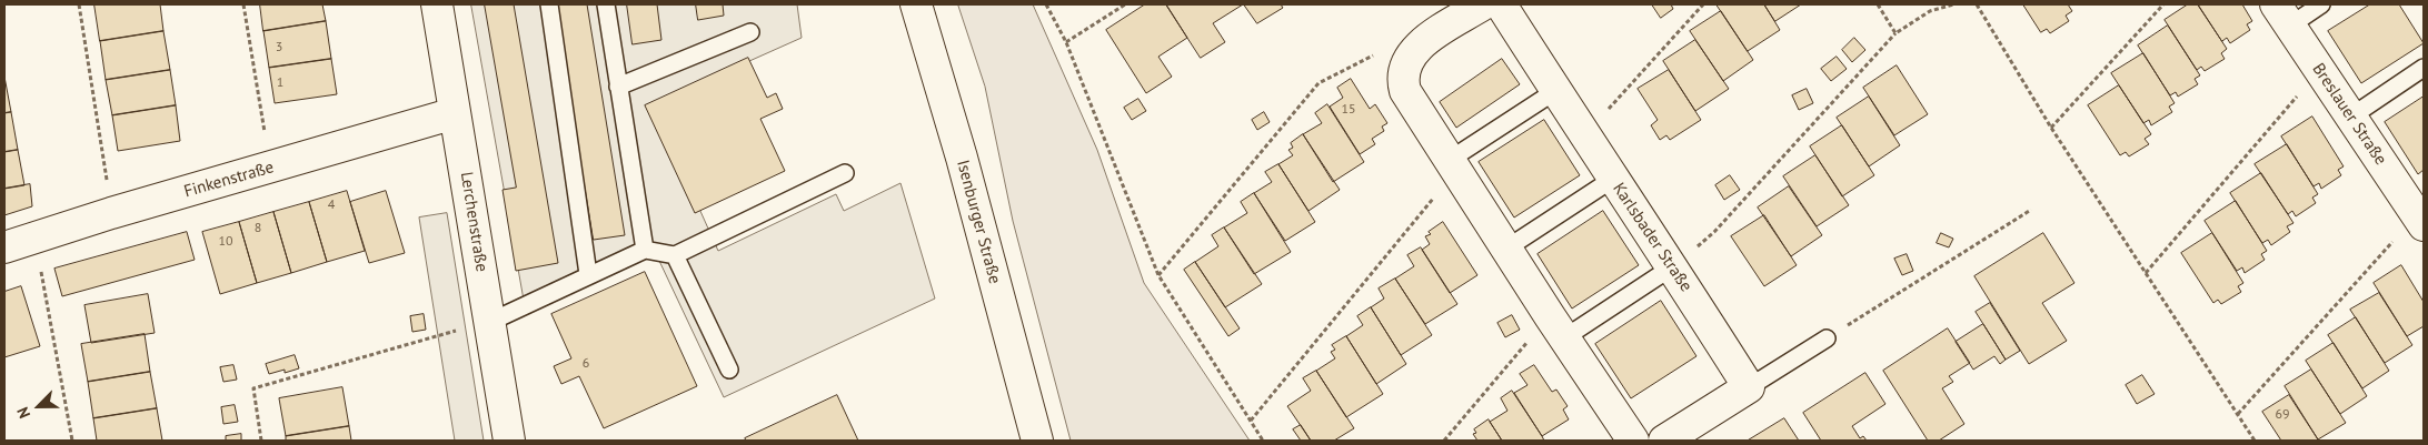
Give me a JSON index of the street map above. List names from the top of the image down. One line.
{"streets":{"street":["Breslauer Straße","Finkenstraße","Lerchenstraße","Isenburger Straße","Karlsbader Straße"]},"crossings":[["Finkenstraße","Lerchenstraße"]],"house_numbers":["3","1","15","4","8","10","6","69"],"north":"bottom left"}
